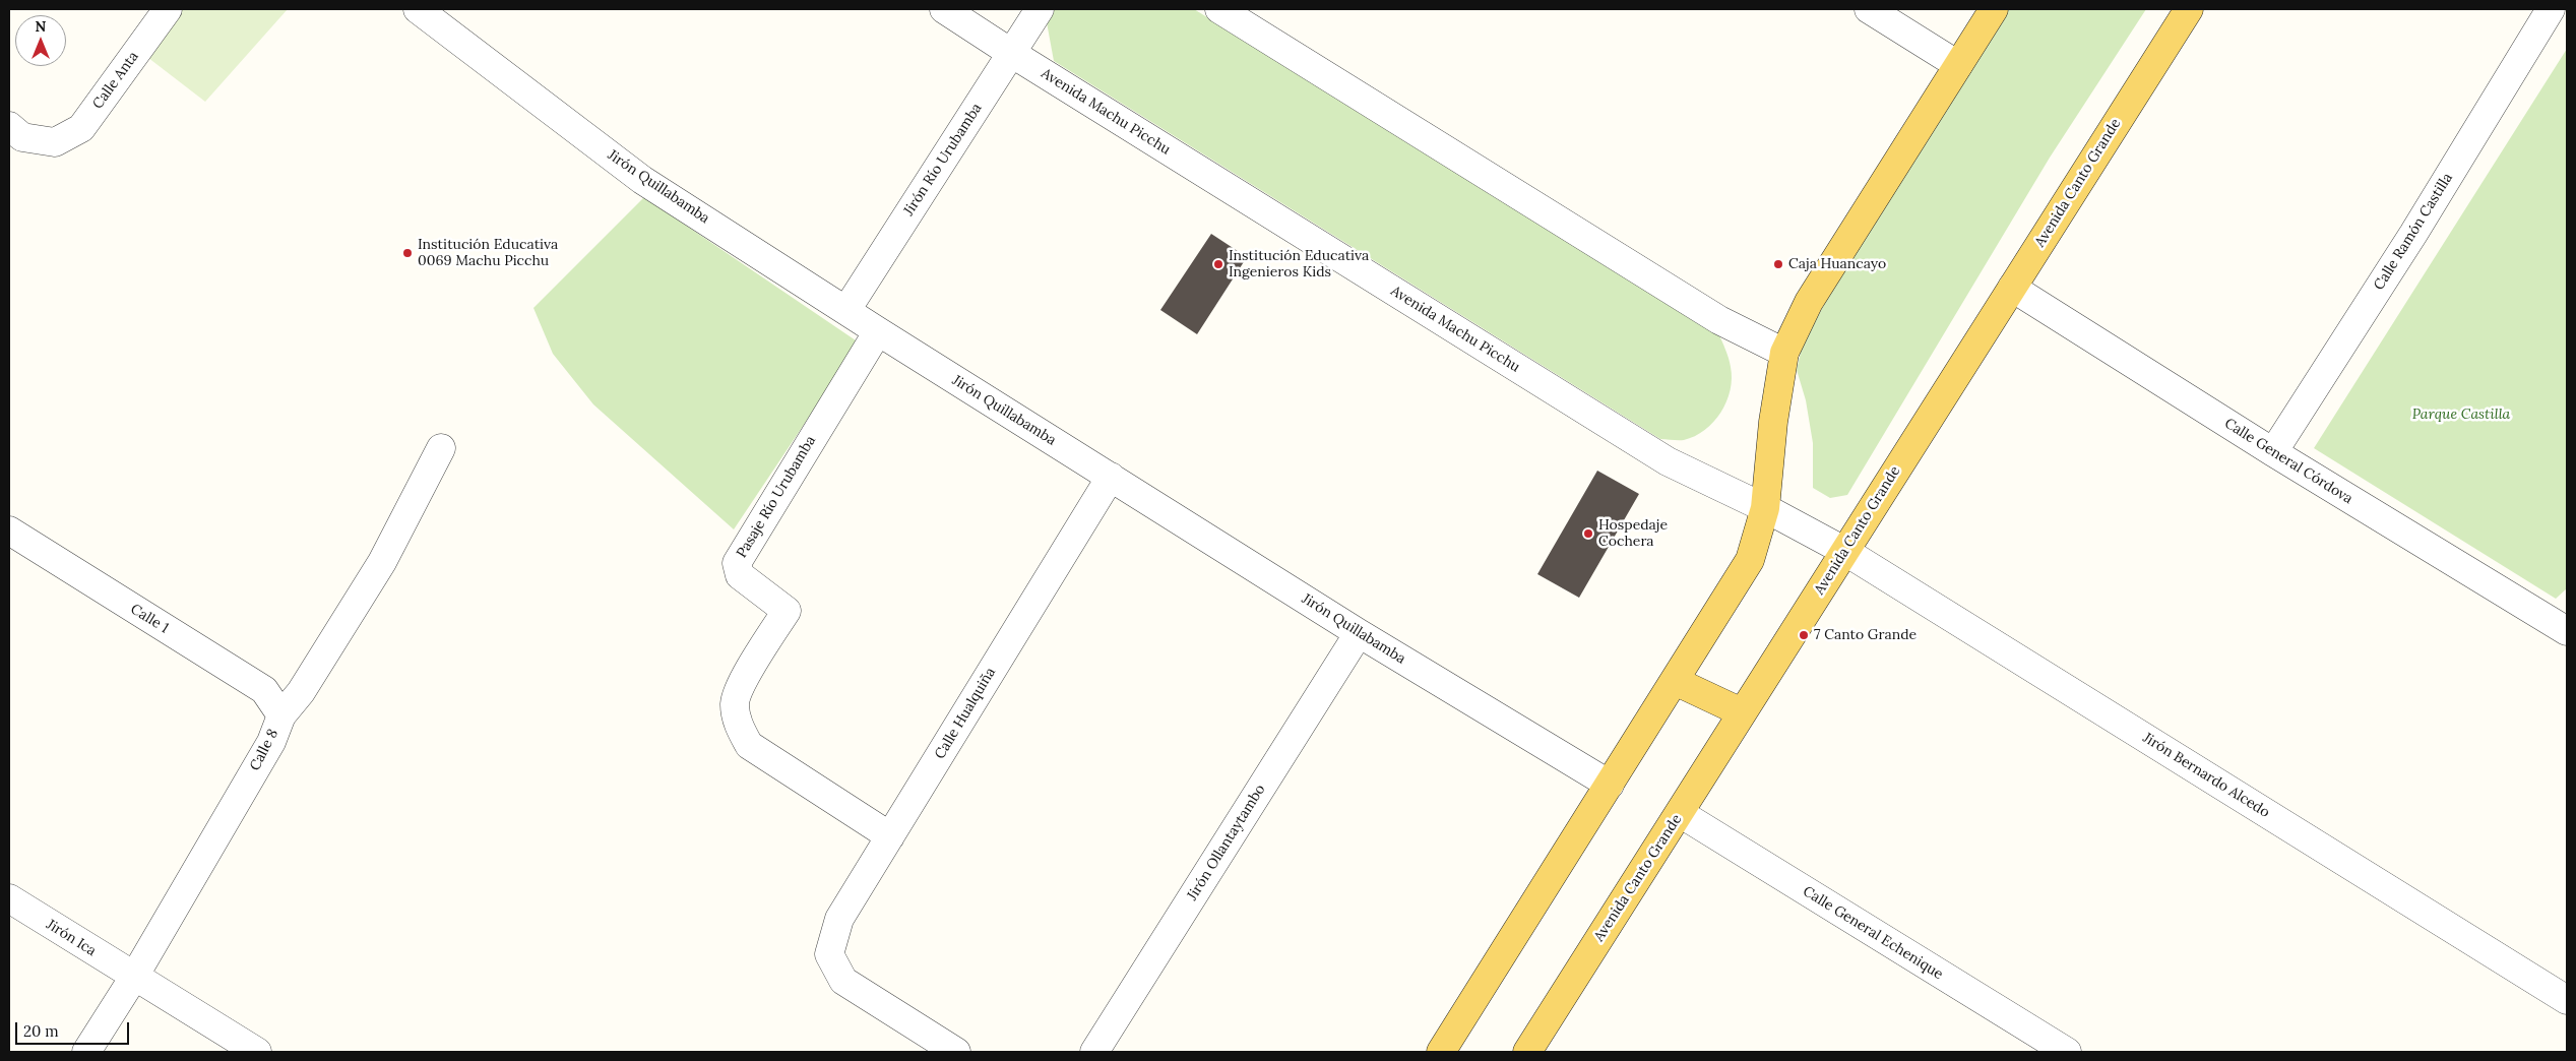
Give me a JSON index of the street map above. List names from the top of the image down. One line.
{"streets":{"main road":["Avenida Canto Grande"],"street":["Calle Anta","Avenida Machu Picchu","Jirón Río Urubamba","Jirón Quillabamba","Calle Ramón Castilla","Calle General Córdova","Pasaje Río Urubamba","Calle 1","Calle Hualquiña","Calle 8","Jirón Bernardo Alcedo","Jirón Ollantaytambo","Calle General Echenique","Jirón Ica"]},"crossings":[["Avenida Machu Picchu","Jirón Río Urubamba"],["Avenida Machu Picchu","Avenida Canto Grande"],["Avenida Machu Picchu","Jirón Bernardo Alcedo"],["Jirón Río Urubamba","Jirón Quillabamba"],["Avenida Canto Grande","Calle General Córdova"],["Avenida Canto Grande","Jirón Bernardo Alcedo"],["Avenida Canto Grande","Calle General Echenique"],["Jirón Quillabamba","Pasaje Río Urubamba"],["Jirón Quillabamba","Calle Hualquiña"],["Jirón Quillabamba","Jirón Ollantaytambo"],["Calle Ramón Castilla","Calle General Córdova"],["Pasaje Río Urubamba","Calle Hualquiña"],["Calle 1","Calle 8"],["Calle 8","Jirón Ica"]],"parks":["Parque Castilla"],"places":["Institución Educativa 0069 Machu Picchu","Institución Educativa Ingenieros Kids","Caja Huancayo","Hospedaje Cochera","7 Canto Grande"],"scale_bar":"20 m","north":"top"}
